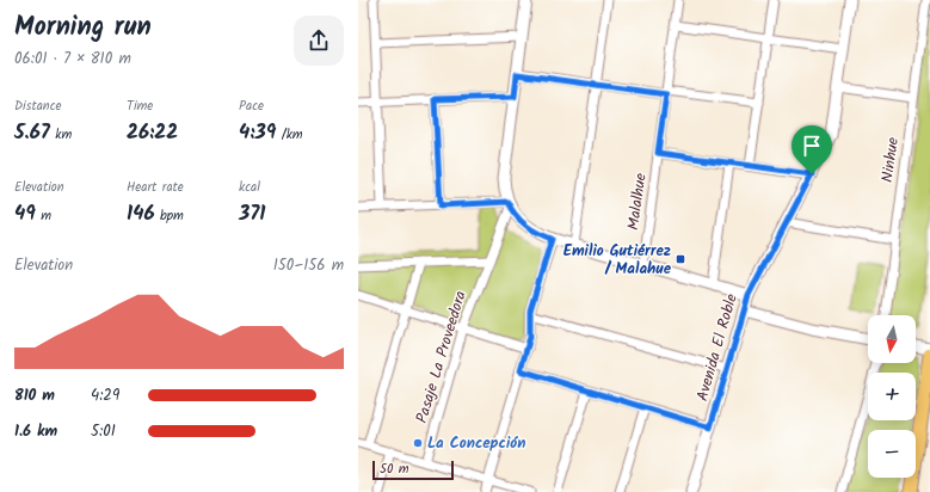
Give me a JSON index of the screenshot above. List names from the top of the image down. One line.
{"streets":{"street":["Ninhue","Malalhue","Avenida El Roble","Pasaje La Proveedora"]},"places":{"transit":["Emilio Gutiérrez / Malahue"],"other":["La Concepción"]},"scale_bar":"50 m","north":"bottom","page":{"heading":["Morning run","06:01 · 7 × 810 m"],"stats":[["Distance","5.67 km"],["Time","26:22"],["Pace","4:39 /km"],["Elevation","49 m"],["Heart rate","146 bpm"],["kcal","371"]],"chart":["Elevation","150–156 m"],"map_buttons":["+","−"],"list":[{"name":"810 m","note":"4:29"},{"name":"1.6 km","note":"5:01"}],"scale":"50 m"}}
